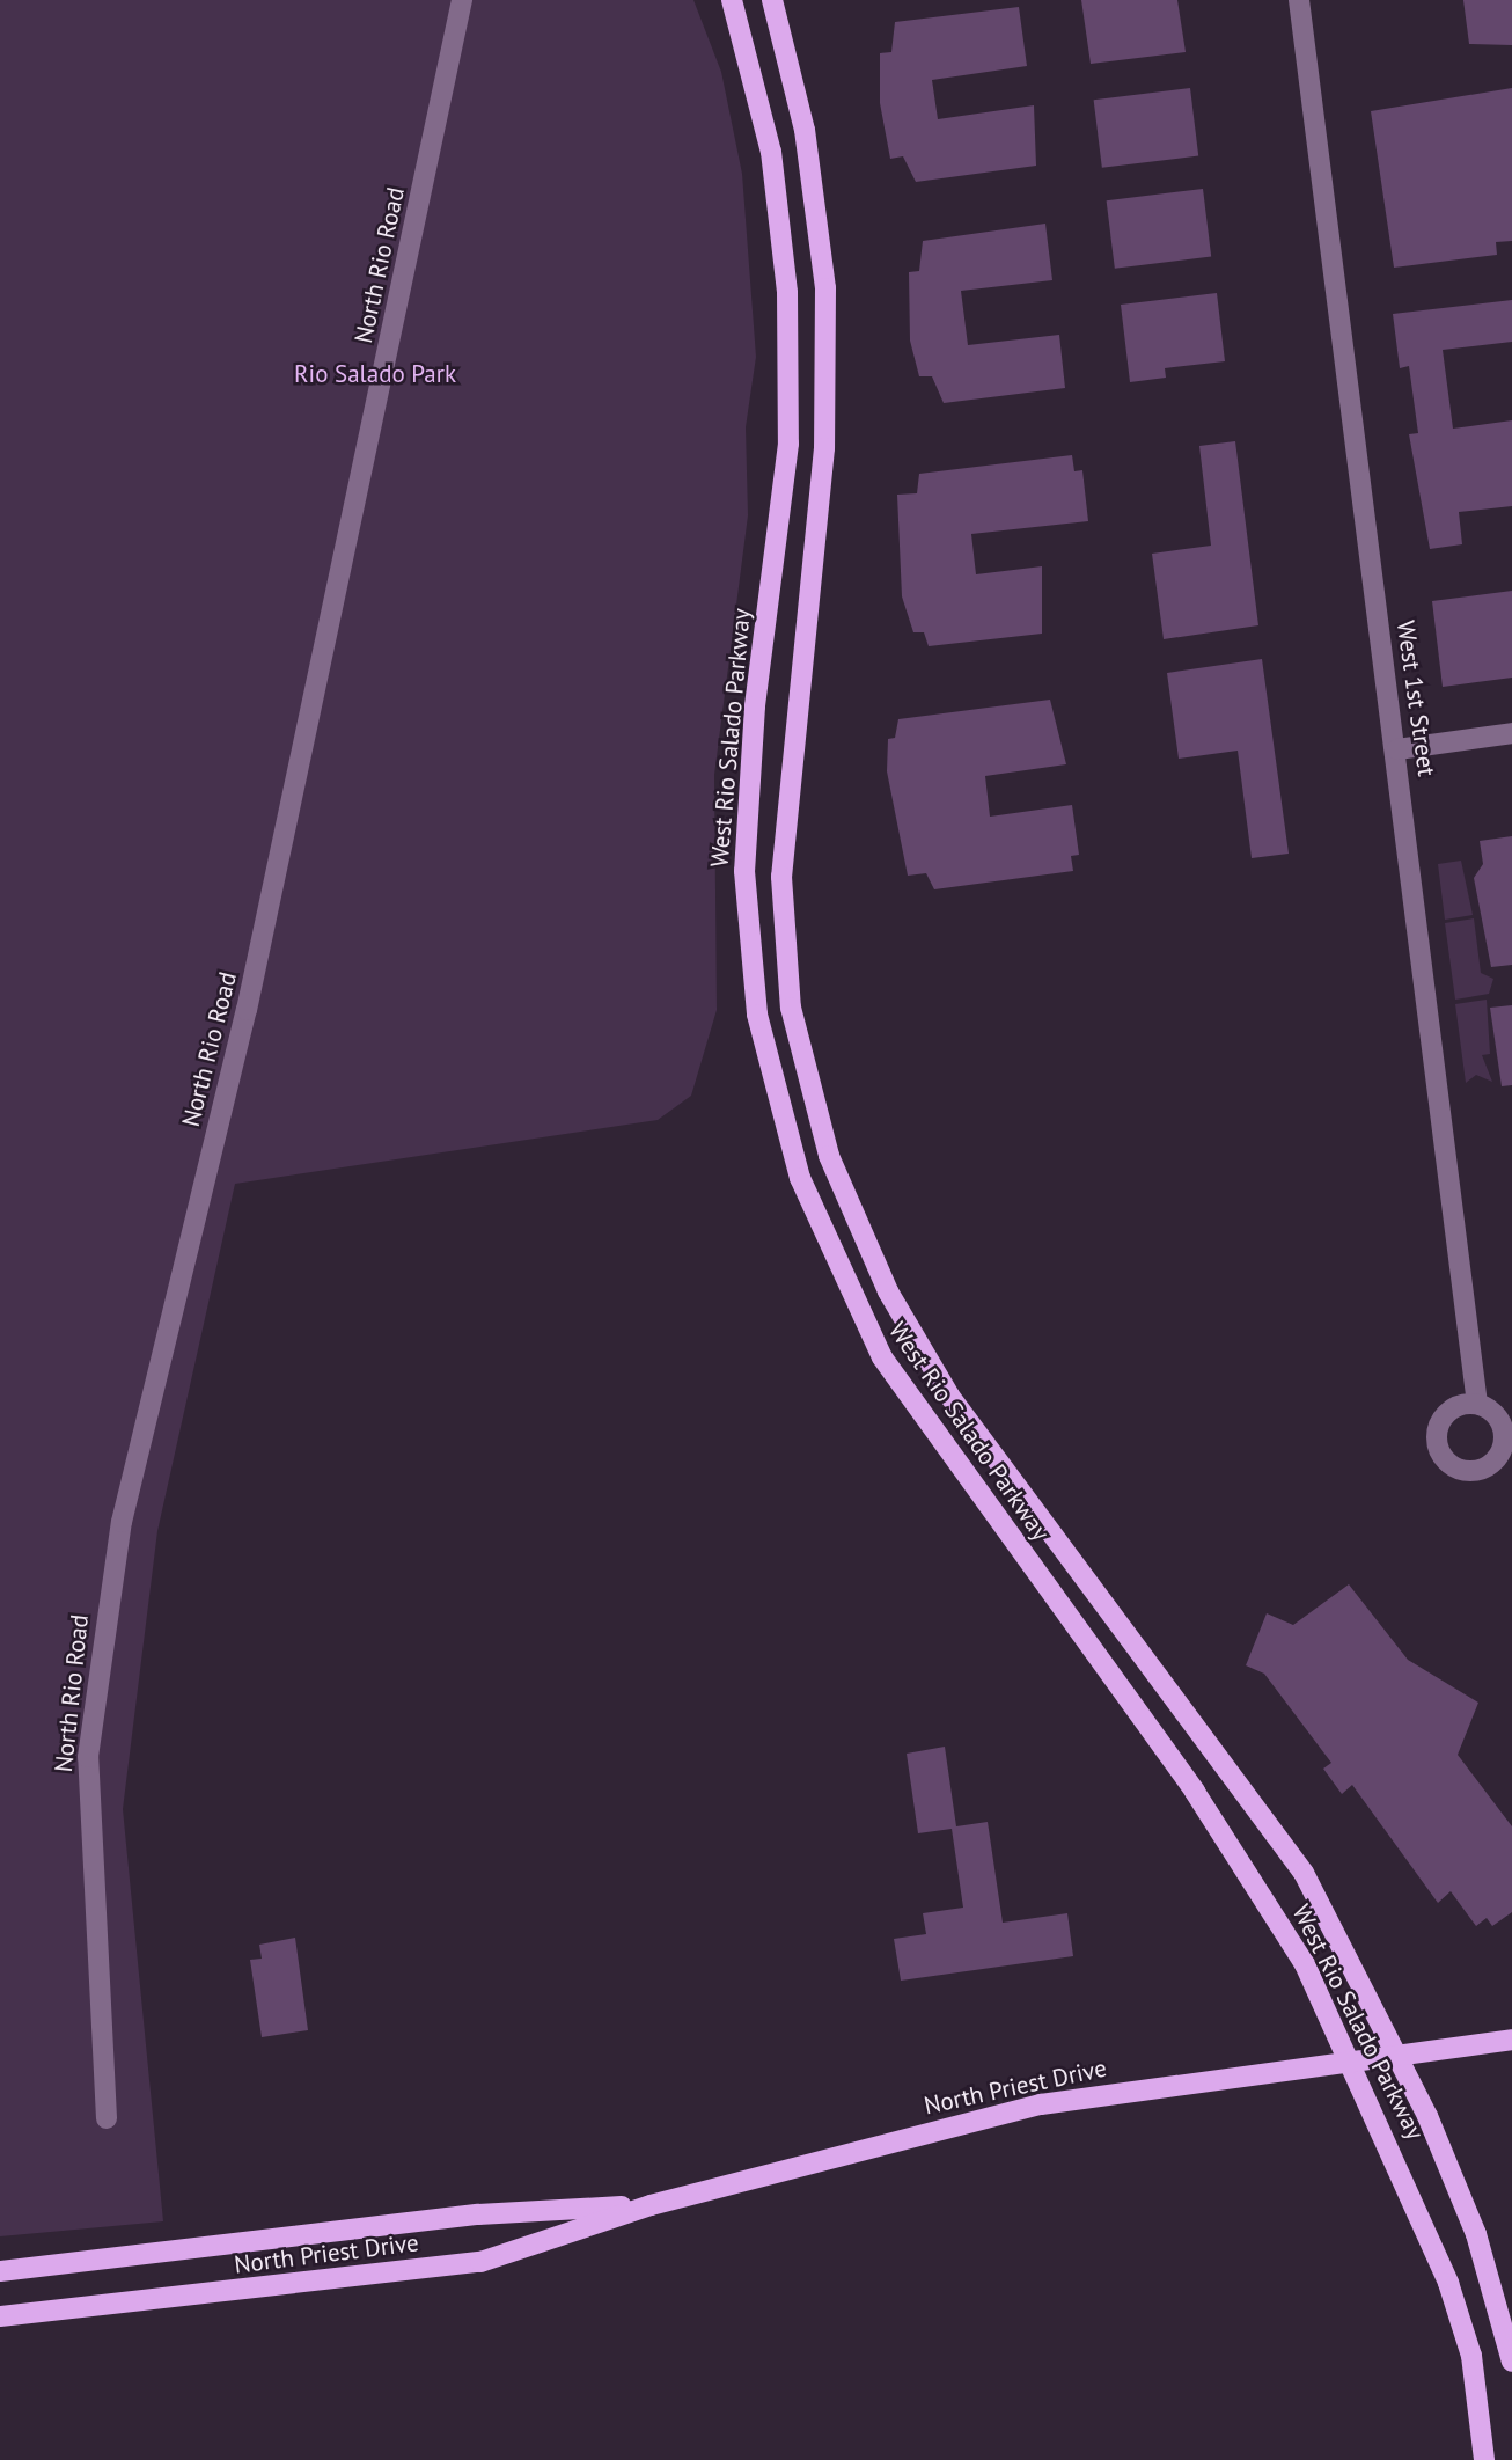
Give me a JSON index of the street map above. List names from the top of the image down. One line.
{"streets":{"main road":["West Rio Salado Parkway","North Priest Drive"],"street":["North Rio Road","West 1st Street"]},"crossings":[["West Rio Salado Parkway","North Priest Drive"]],"parks":["Rio Salado Park"]}
